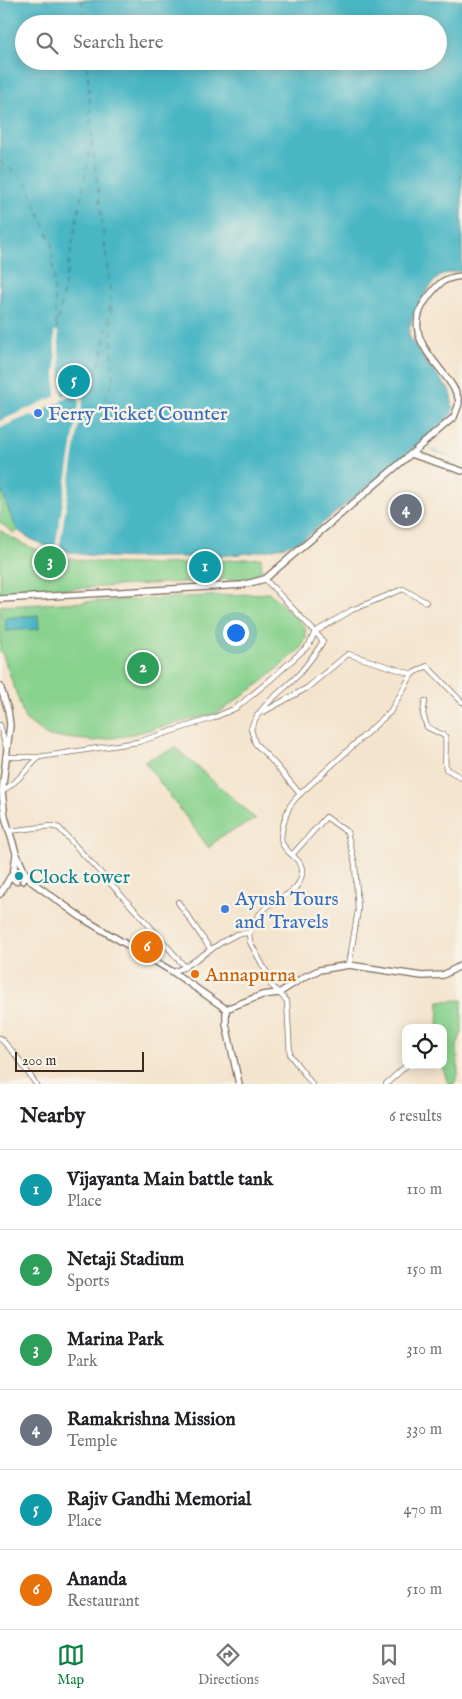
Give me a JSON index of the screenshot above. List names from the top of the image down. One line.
{"places":["Ferry Ticket Counter","Clock tower","Ayush Tours and Travels","Annapurna"],"scale_bar":"200 m","page":{"search":"Search here","pins":["5","4","3","1","2","6"],"scale":"200 m","heading":["Nearby","6 results"],"list":[{"mark":"1","name":"Vijayanta Main battle tank","note":"Place","value":"110 m"},{"mark":"2","name":"Netaji Stadium","note":"Sports","value":"150 m"},{"mark":"3","name":"Marina Park","note":"Park","value":"310 m"},{"mark":"4","name":"Ramakrishna Mission","note":"Temple","value":"330 m"},{"mark":"5","name":"Rajiv Gandhi Memorial","note":"Place","value":"470 m"},{"mark":"6","name":"Ananda","note":"Restaurant","value":"510 m"}],"nav":["Map","Directions","Saved"]}}
